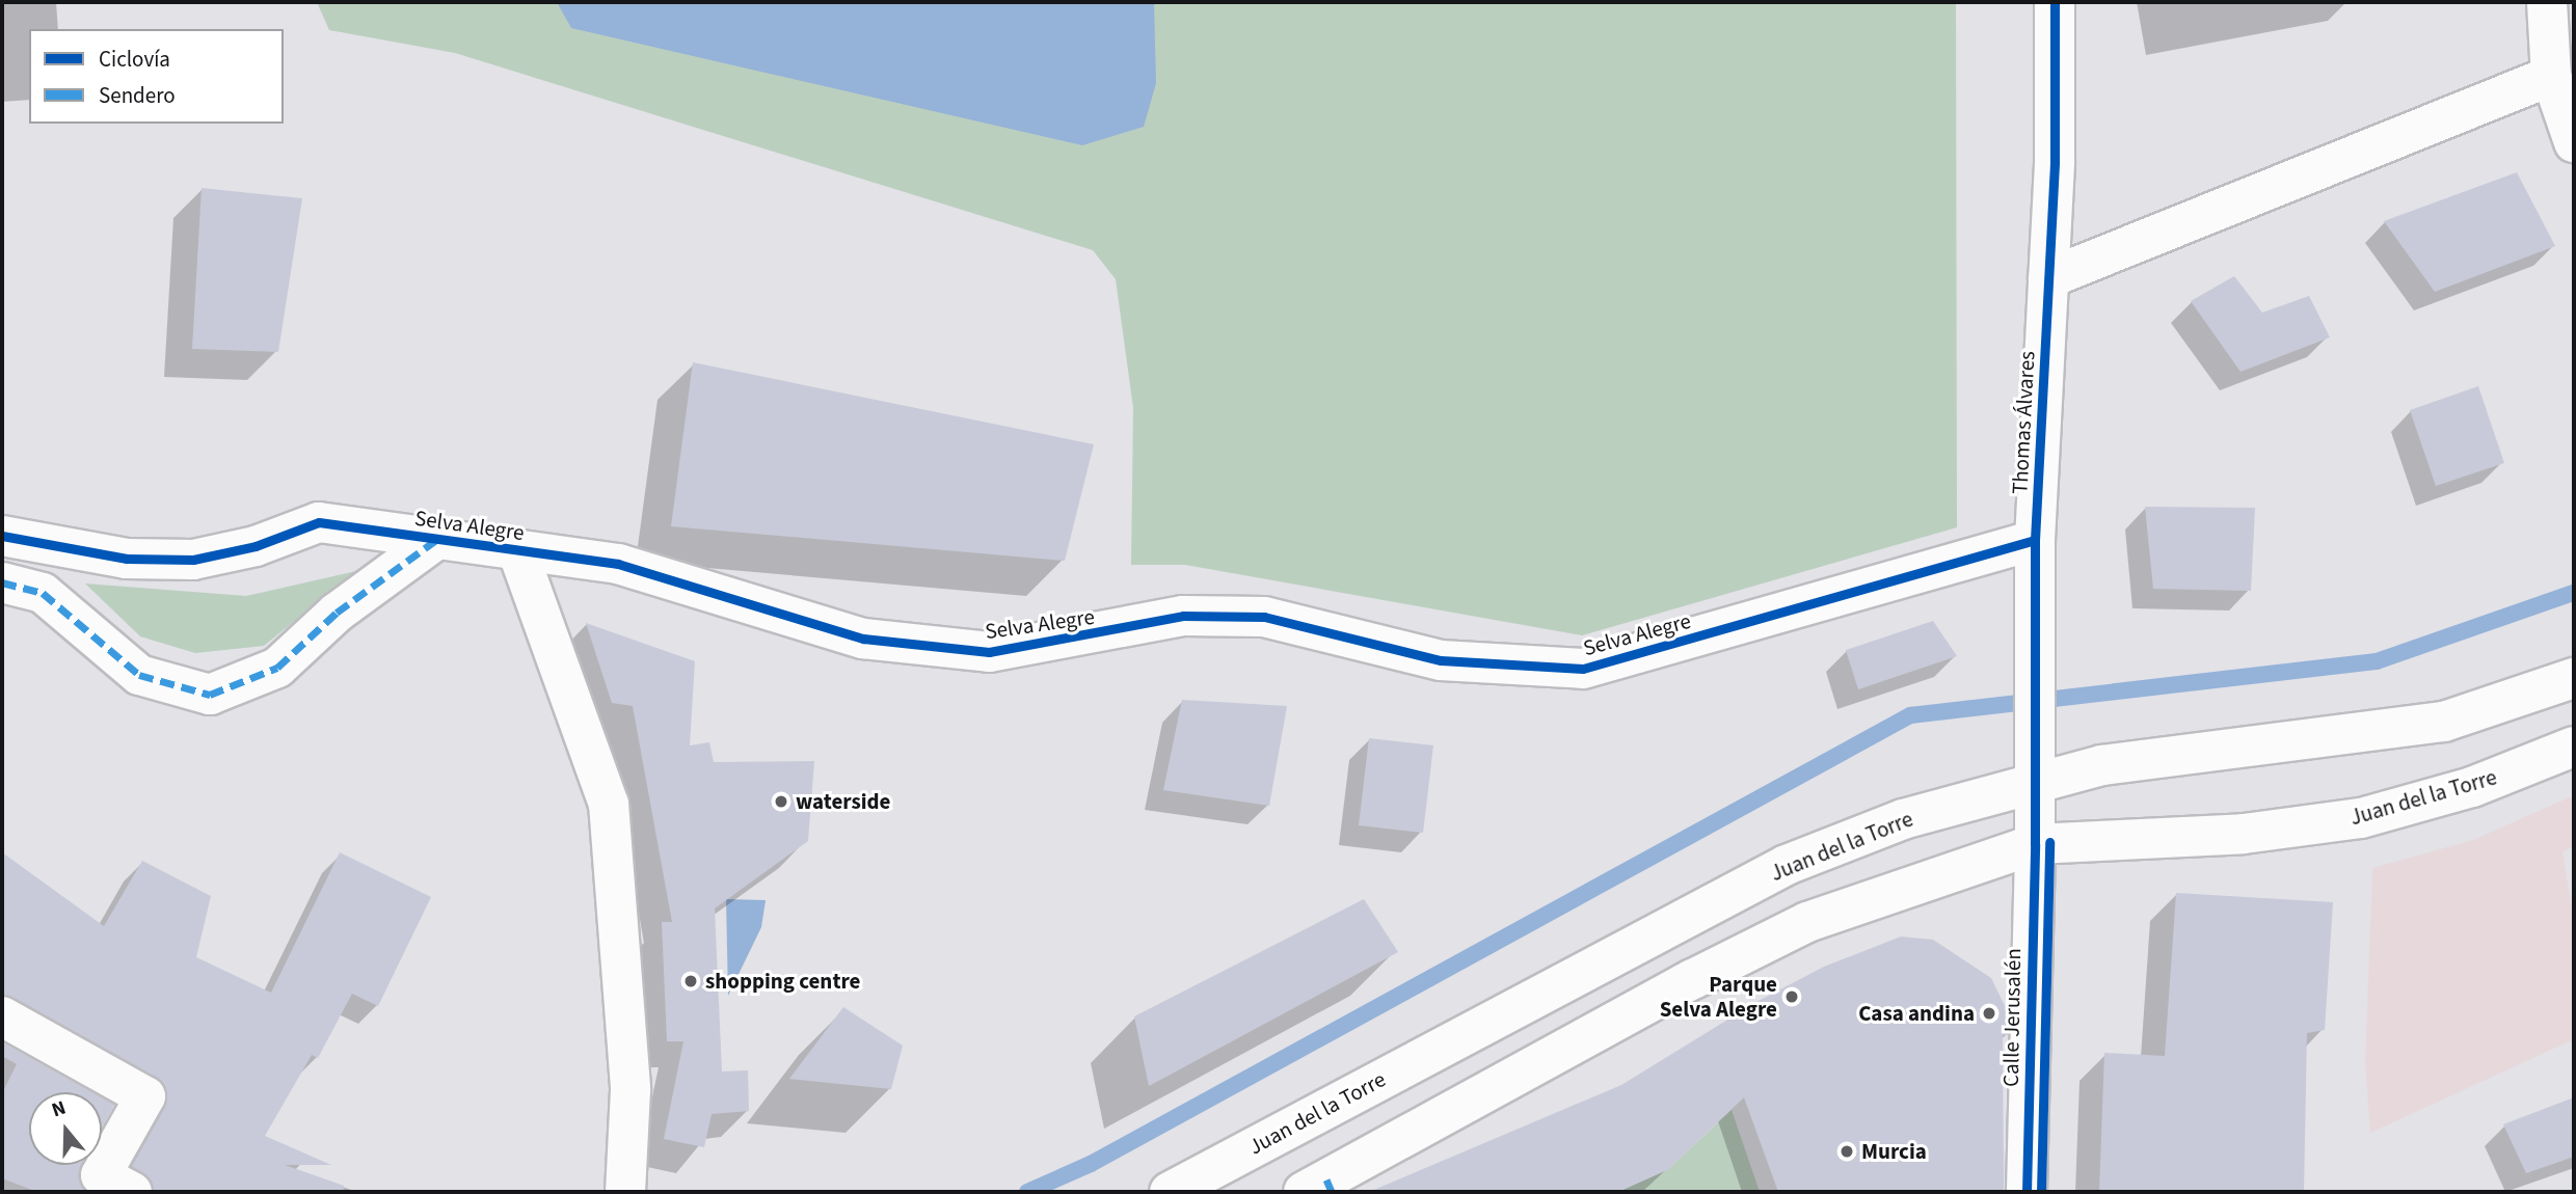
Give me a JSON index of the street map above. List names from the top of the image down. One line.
{"streets":{"street":["Thomas Álvares","Selva Alegre","Juan del la Torre","Calle Jerusalén"]},"crossings":[["Thomas Álvares","Selva Alegre"],["Thomas Álvares","Juan del la Torre"],["Thomas Álvares","Calle Jerusalén"],["Juan del la Torre","Calle Jerusalén"]],"places":["waterside","shopping centre","Parque Selva Alegre","Casa andina","Murcia"],"legend":["Ciclovía","Sendero"],"north":"top"}
